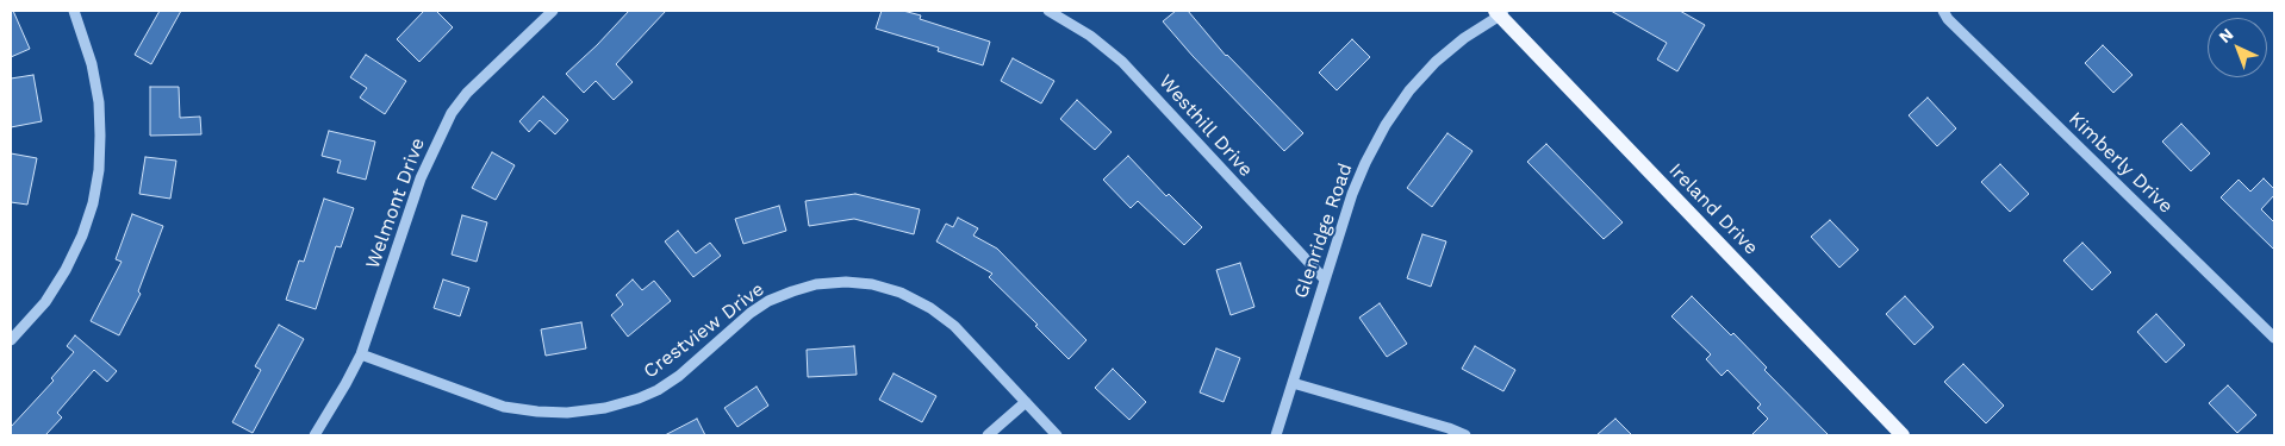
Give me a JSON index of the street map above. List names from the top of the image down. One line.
{"streets":{"main road":["Ireland Drive"],"street":["Westhill Drive","Kimberly Drive","Welmont Drive","Glenridge Road","Crestview Drive"]},"crossings":[["Westhill Drive","Glenridge Road"],["Welmont Drive","Crestview Drive"],["Ireland Drive","Glenridge Road"]],"north":"top left"}
